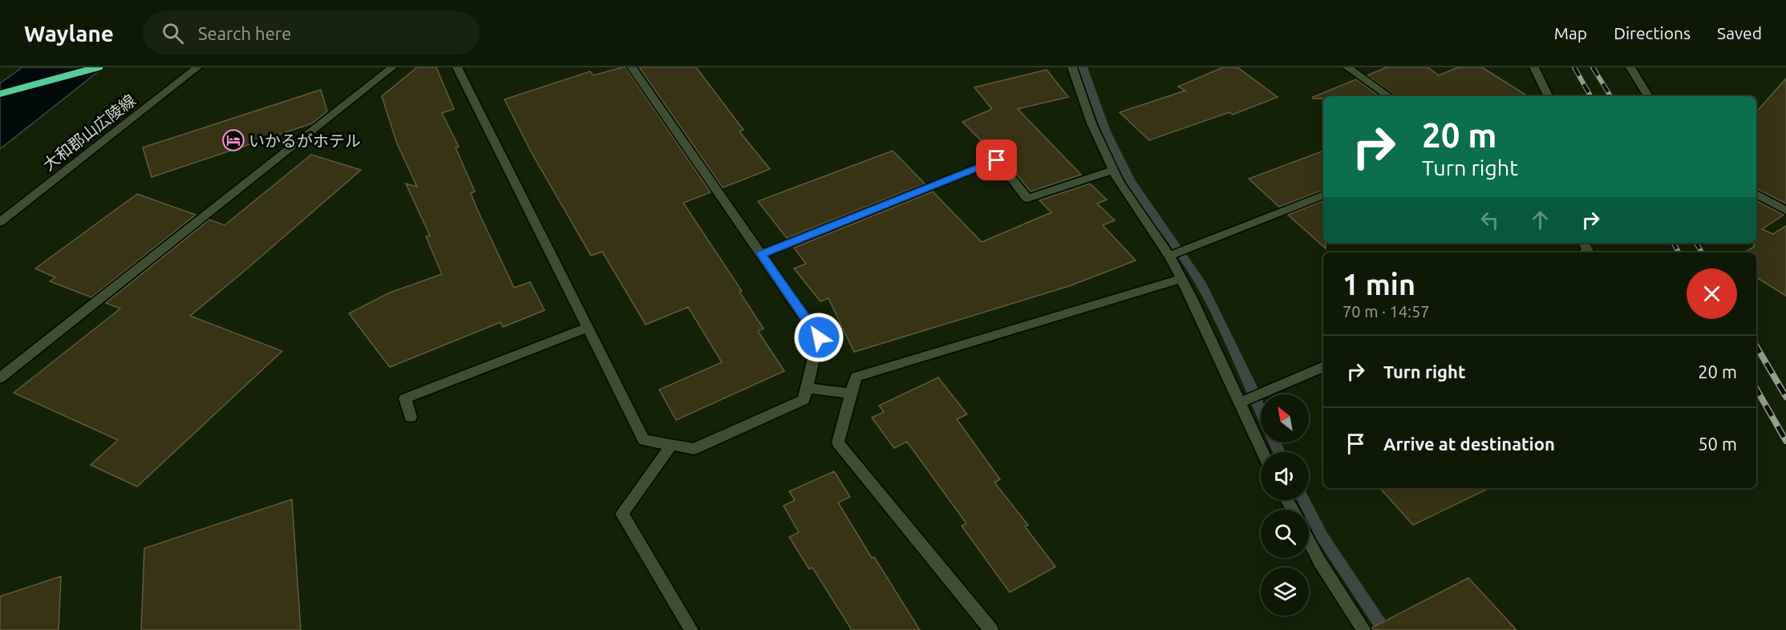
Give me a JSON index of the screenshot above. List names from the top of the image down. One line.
{"streets":{"street":["大和郡山広陵線"]},"places":{"hotel":["いかるがホテル"]},"north":"top left","page":{"header":"Waylane","search":"Search here","nav":["Map","Directions","Saved"],"turn":["20 m","Turn right"],"heading":["1 min","70 m · 14:57"],"list":[{"name":"Turn right","value":"20 m"},{"name":"Arrive at destination","value":"50 m"}]}}
